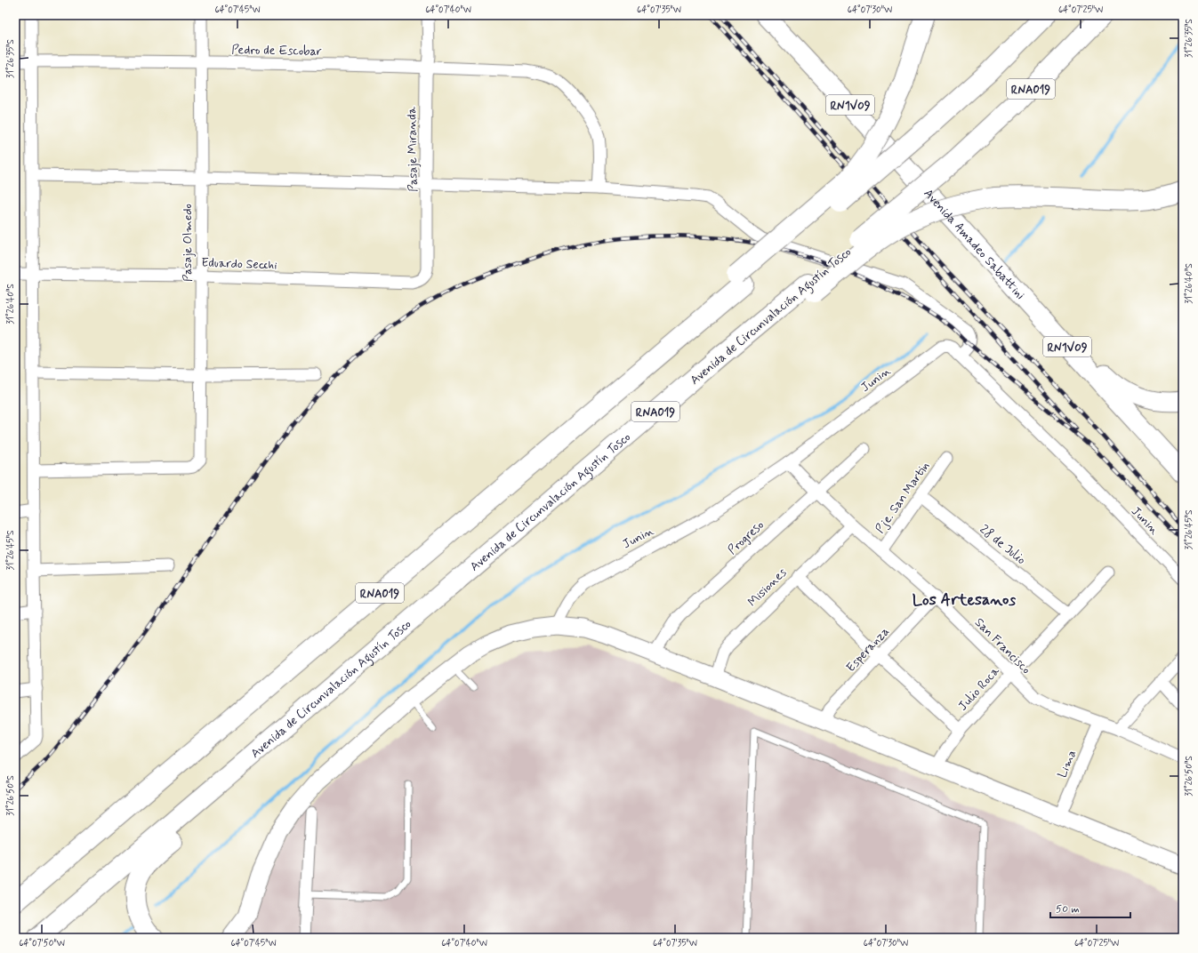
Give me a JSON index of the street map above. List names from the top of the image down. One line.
{"streets":{"highway":["RNA019","Avenida de Circunvalación Agustín Tosco"],"main road":["RN1V09","Avenida Amadeo Sabattini"],"street":["Pedro de Escobar","Pasaje Miranda","Pasaje Olmedo","Eduardo Secchi","Junin","Pje. San Martin","Progreso","28 de Julio","Misiones","San Francisco","Esperanza","Julio Roca","Lima"]},"crossings":[["Pedro de Escobar","Pasaje Miranda"],["Pedro de Escobar","Pasaje Olmedo"],["Pasaje Miranda","Eduardo Secchi"],["Pasaje Olmedo","Eduardo Secchi"],["Junin","San Francisco"],["Pje. San Martin","28 de Julio"],["Pje. San Martin","San Francisco"],["Progreso","San Francisco"],["28 de Julio","Julio Roca"],["Misiones","San Francisco"],["San Francisco","Esperanza"],["San Francisco","Julio Roca"],["San Francisco","Lima"]],"districts":["Los Artesanos"],"scale_bar":"50 m","coordinates":["64°07'45\"W","64°07'40\"W","64°07'35\"W","64°07'30\"W","64°07'25\"W","31°26'35\"S","31°26'40\"S","31°26'45\"S","31°26'50\"S","64°07'50\"W"]}
